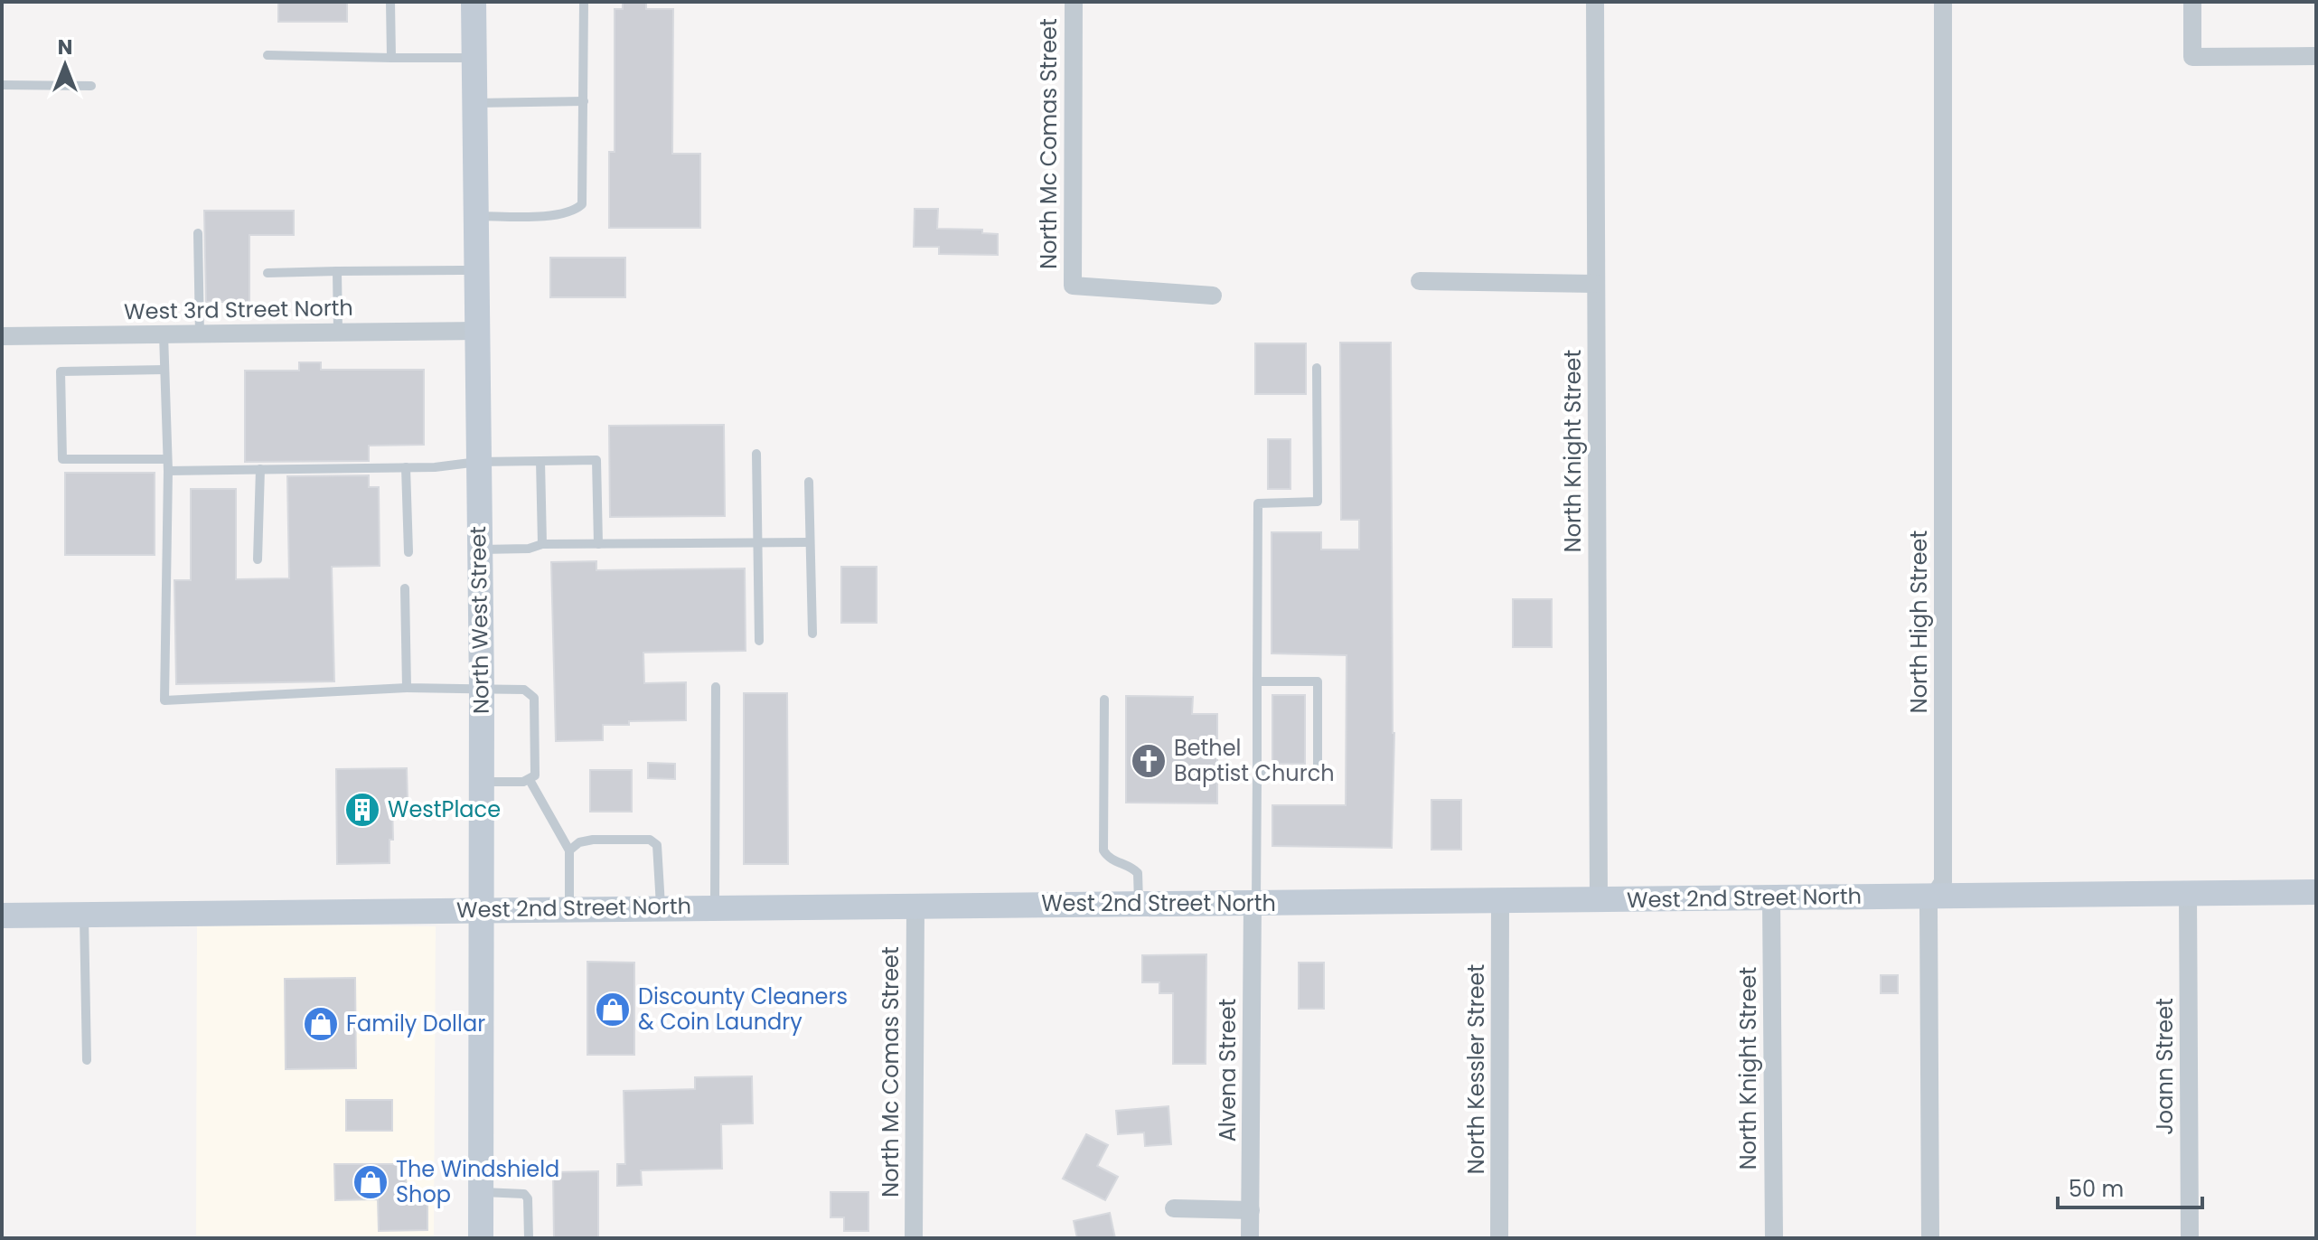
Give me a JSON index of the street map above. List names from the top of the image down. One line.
{"streets":{"street":["North Mc Comas Street","West 3rd Street North","North Knight Street","North West Street","North High Street","West 2nd Street North","Joann Street","North Kessler Street","Alvena Street"]},"crossings":[["North Mc Comas Street","West 2nd Street North"],["West 3rd Street North","North West Street"],["North Knight Street","West 2nd Street North"],["North West Street","West 2nd Street North"],["North High Street","West 2nd Street North"],["West 2nd Street North","Joann Street"],["West 2nd Street North","North Kessler Street"],["West 2nd Street North","Alvena Street"]],"places":{"church":["Bethel Baptist Church"],"building":["WestPlace"],"shop":["Discounty Cleaners & Coin Laundry","Family Dollar","The Windshield Shop"]},"scale_bar":"50 m","north":"top"}
